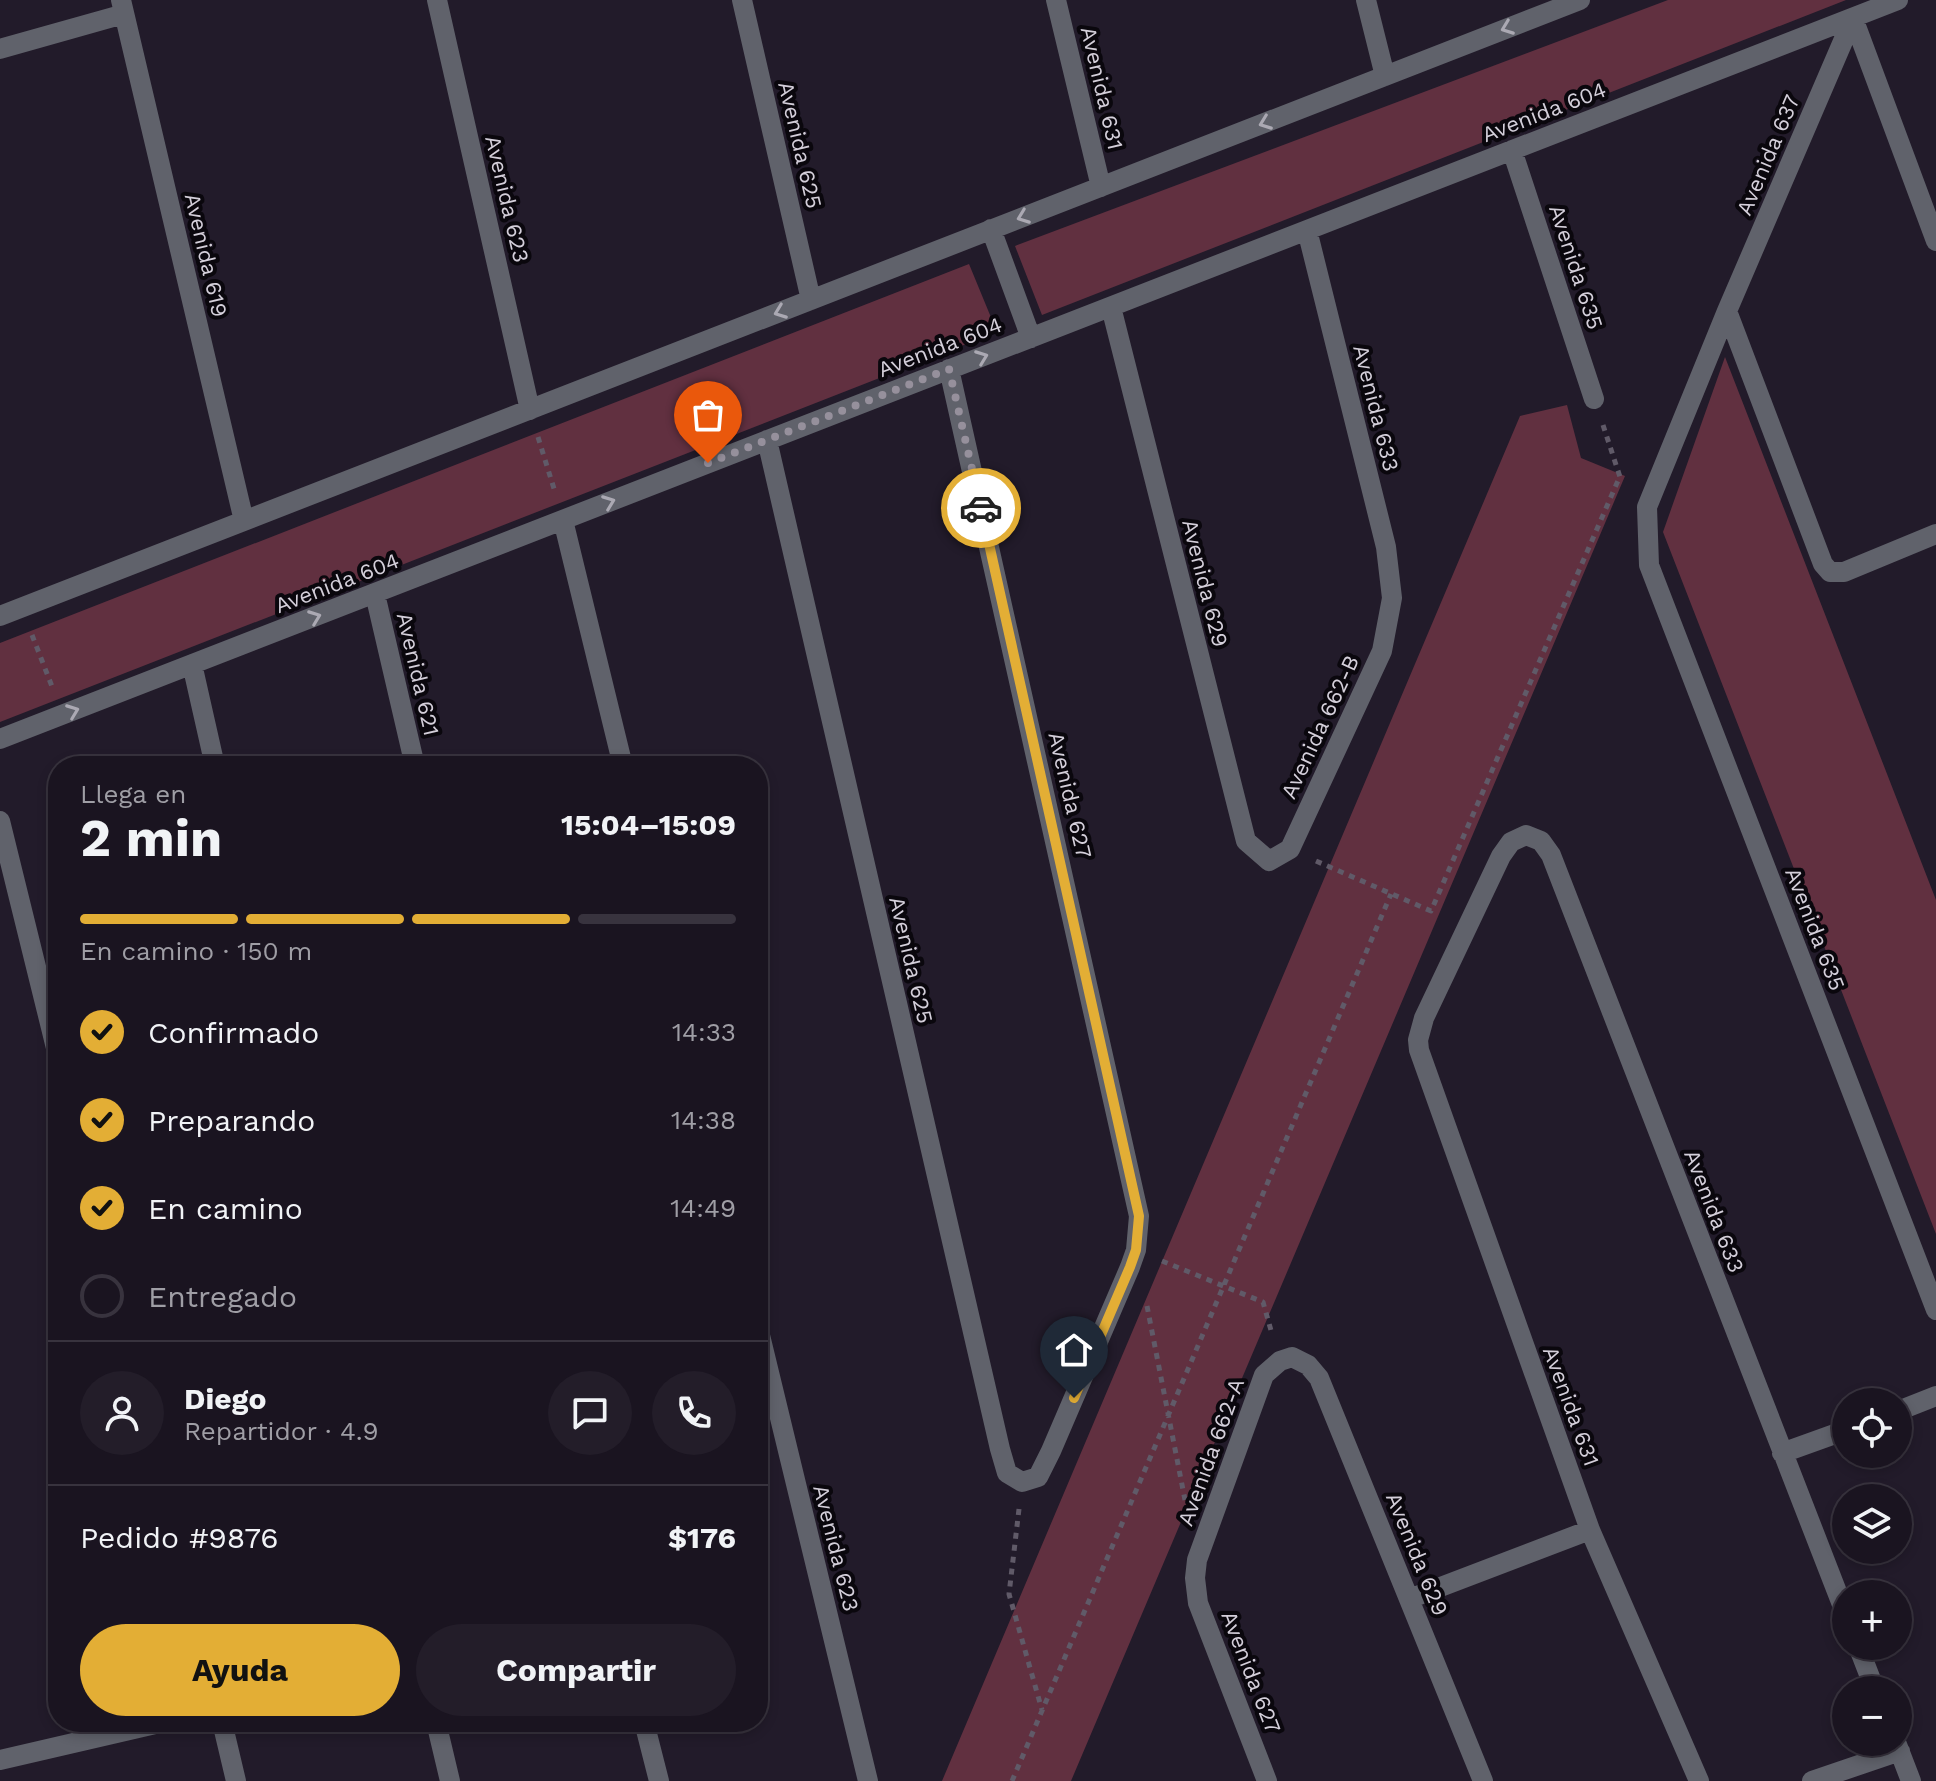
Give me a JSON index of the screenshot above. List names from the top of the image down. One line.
{"streets":{"street":["Avenida 631","Avenida 604","Avenida 625","Avenida 637","Avenida 623","Avenida 619","Avenida 635","Avenida 633","Avenida 629","Avenida 621","Avenida 662-B","Avenida 627","Avenida 662-A"]},"crossings":[["Avenida 631","Avenida 633"],["Avenida 604","Avenida 625"],["Avenida 604","Avenida 637"],["Avenida 604","Avenida 635"],["Avenida 604","Avenida 633"],["Avenida 604","Avenida 629"],["Avenida 604","Avenida 621"],["Avenida 604","Avenida 627"],["Avenida 637","Avenida 635"],["Avenida 633","Avenida 662-B"],["Avenida 629","Avenida 662-B"],["Avenida 629","Avenida 662-A"],["Avenida 627","Avenida 662-A"]],"page":{"heading":["2 min","Llega en","15:04–15:09"],"panel":["Diego","Repartidor · 4.9","Pedido #9876","$176"],"bar":"En camino · 150 m","list":[["Confirmado","14:33"],["Preparando","14:38"],["En camino","14:49"],"Entregado"],"map_buttons":["+","−"],"buttons":["Ayuda","Compartir"]}}
